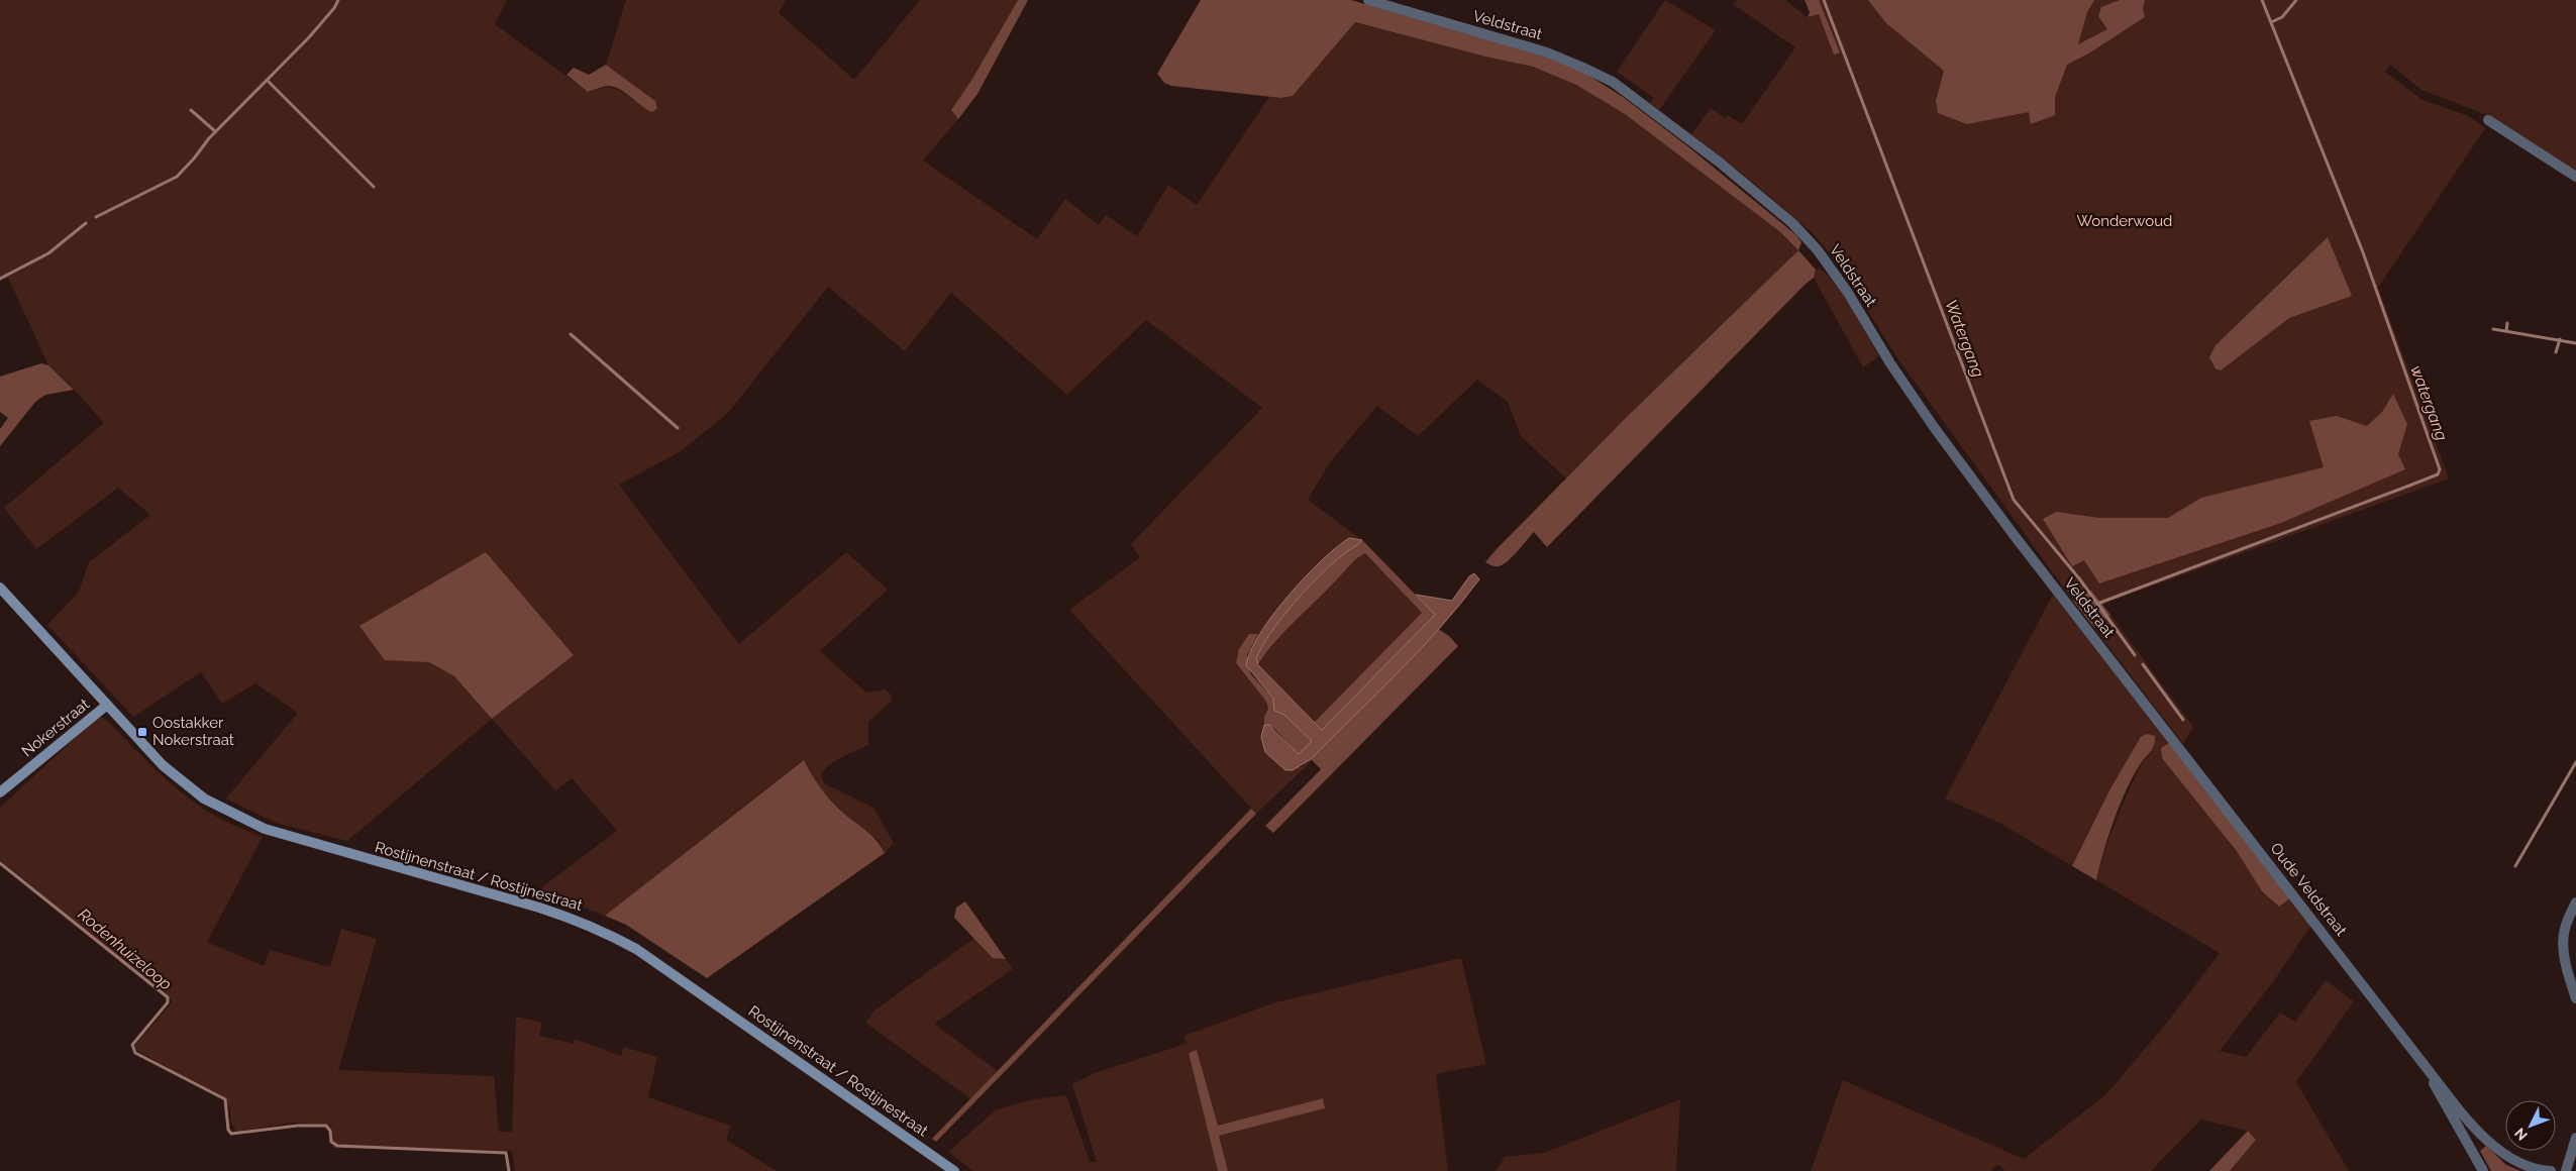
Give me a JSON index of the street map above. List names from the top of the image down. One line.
{"streets":{"street":["Veldstraat","Nokerstraat","Rostijnenstraat / Rostijnestraat","Oude Veldstraat"]},"crossings":[["Veldstraat","Oude Veldstraat"],["Nokerstraat","Rostijnenstraat / Rostijnestraat"]],"water":["Watergang","watergang","Rodenhuizeloop"],"parks":["Wonderwoud"],"places":{"transit":["Oostakker Nokerstraat"]},"north":"bottom left"}
